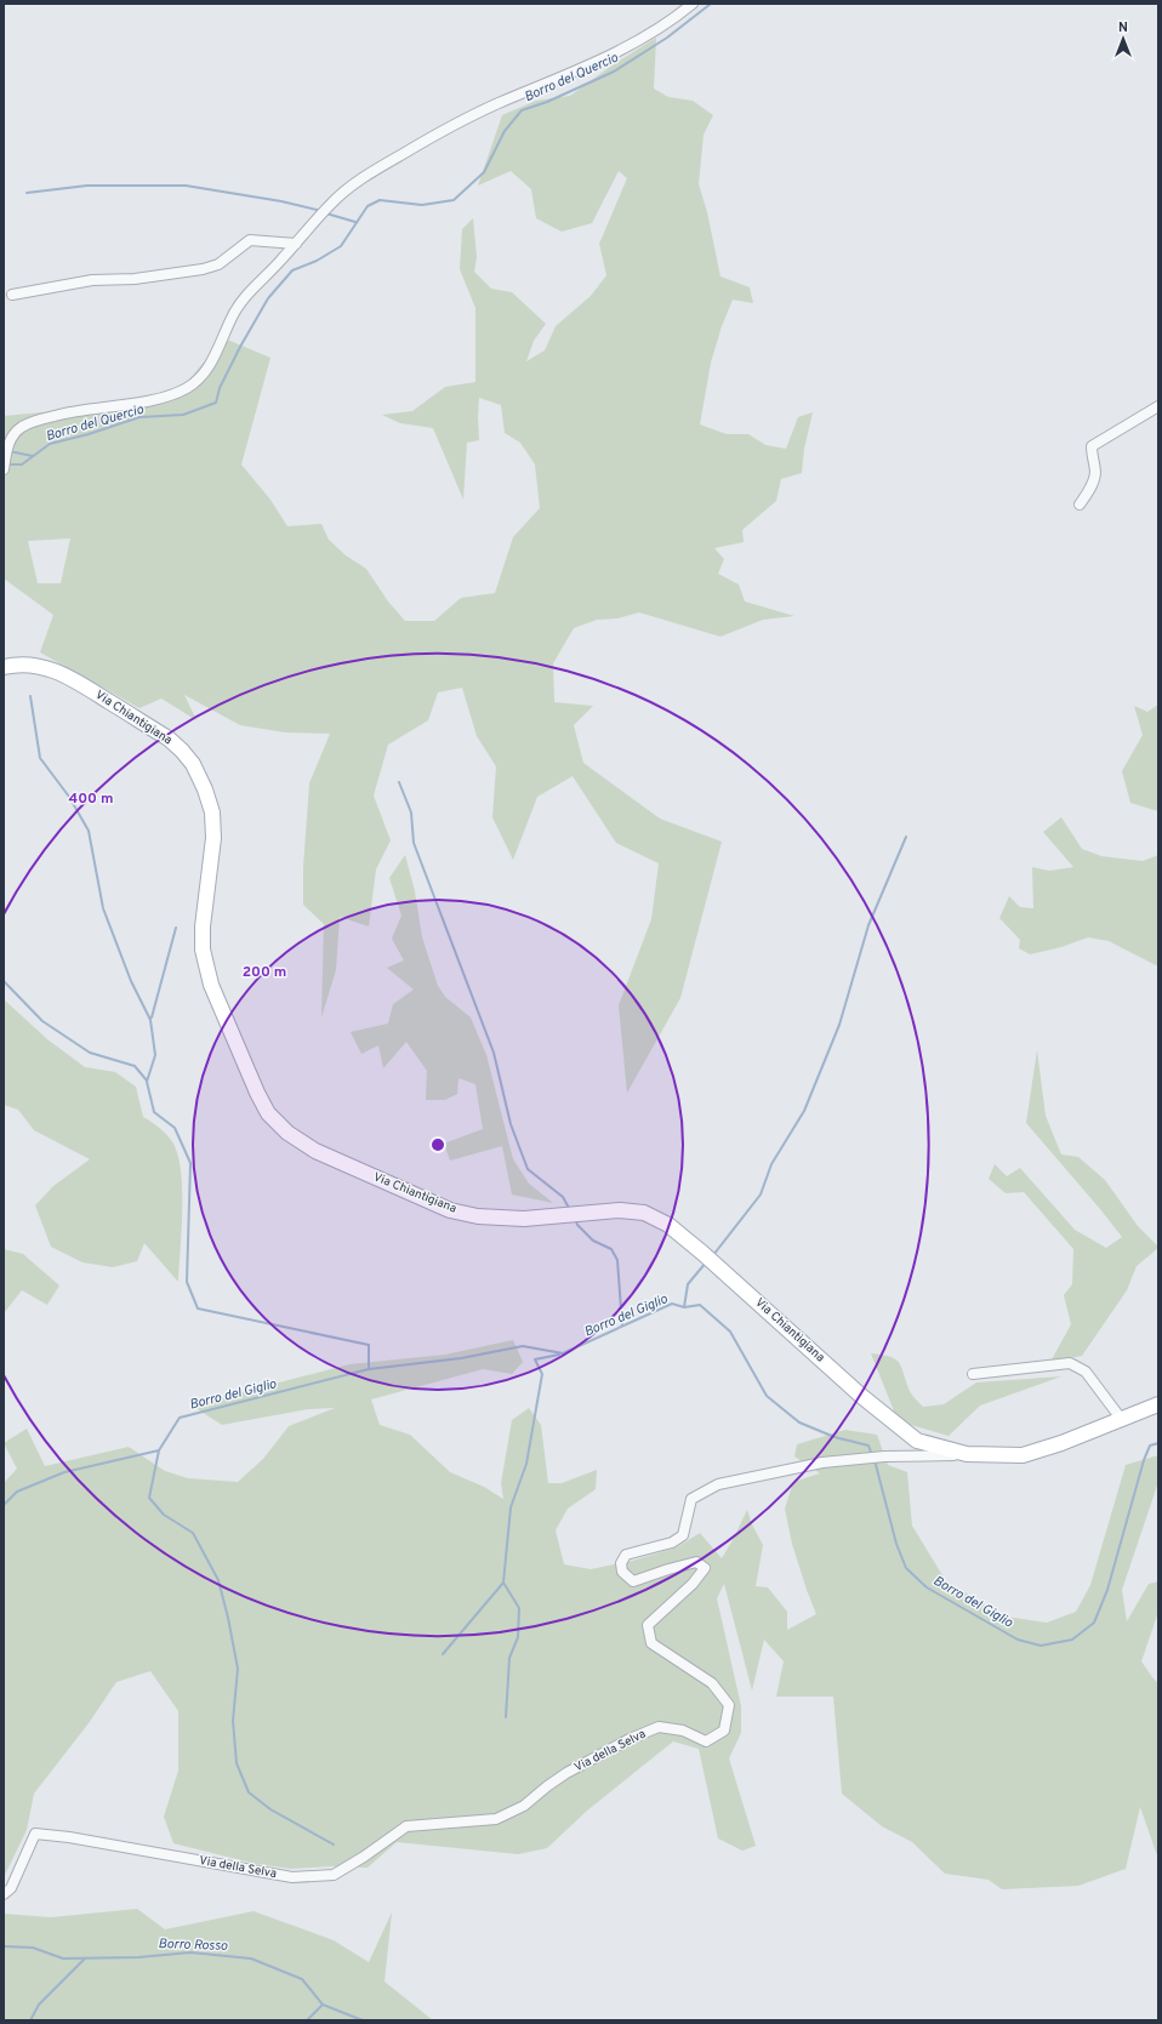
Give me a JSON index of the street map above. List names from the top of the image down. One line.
{"streets":{"main road":["Via Chiantigiana"],"street":["Via della Selva"]},"crossings":[["Via Chiantigiana","Via della Selva"]],"water":["Borro del Quercio","Borro del Giglio","Borro Rosso"],"north":"top","rings":["400 m","200 m"]}
